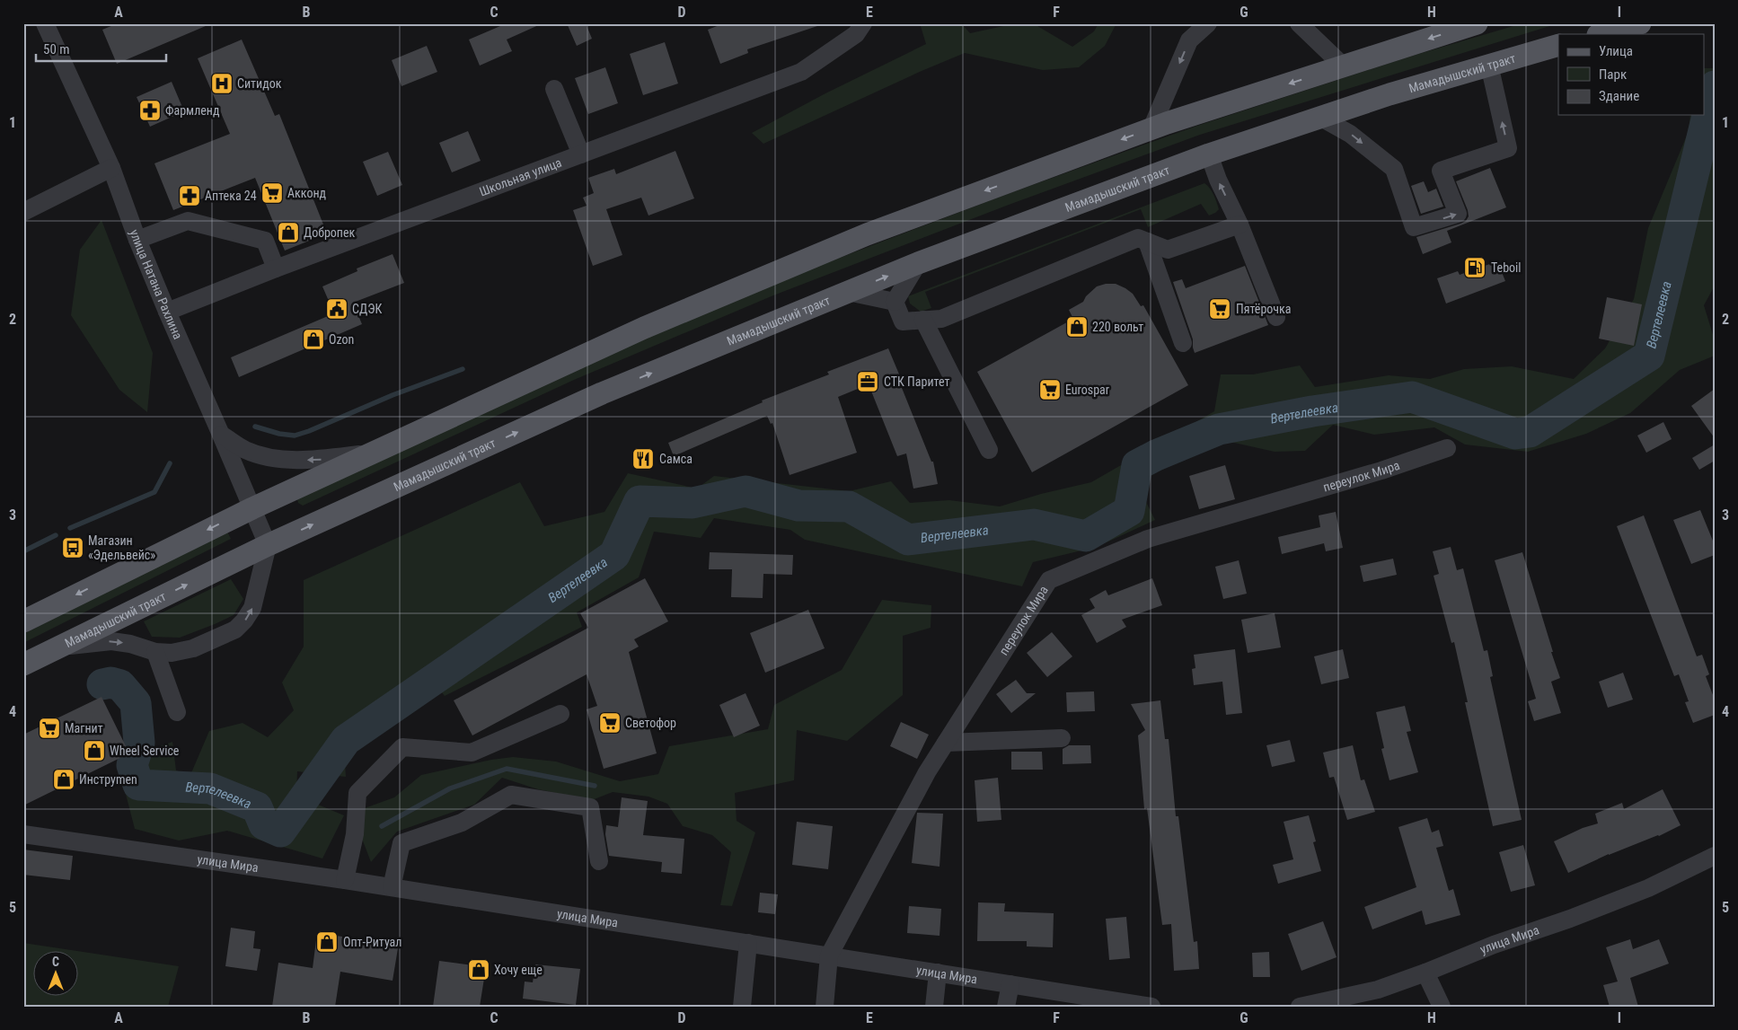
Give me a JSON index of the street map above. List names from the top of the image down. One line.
{"streets":{"main road":["Мамадышский тракт"],"street":["Школьная улица","улица Натана Рахлина","переулок Мира","улица Мира"]},"crossings":[["Мамадышский тракт","улица Натана Рахлина"],["Школьная улица","улица Натана Рахлина"],["переулок Мира","улица Мира"]],"water":["Вертелеевка"],"places":{"hospital":["Ситидок"],"pharmacy":["Фармленд","Аптека 24"],"supermarket":["Акконд","Пятёрочка","Eurospar","Светофор","Магнит"],"shop":["Добропек","220 вольт","Ozon","Wheel Service","Инструmen","Опт-Ритуал","Хочу еще"],"fuel station":["Teboil"],"public building":["СДЭК"],"office":["СТК Паритет"],"restaurant":["Самса"],"bus stop":["Магазин «Эдельвейс»"]},"legend":["Улица","Парк","Здание"],"scale_bar":"50 m","north":"top","grid":{"columns":["A","B","C","D","E","F","G","H","I"],"rows":["1","2","3","4","5"]}}
